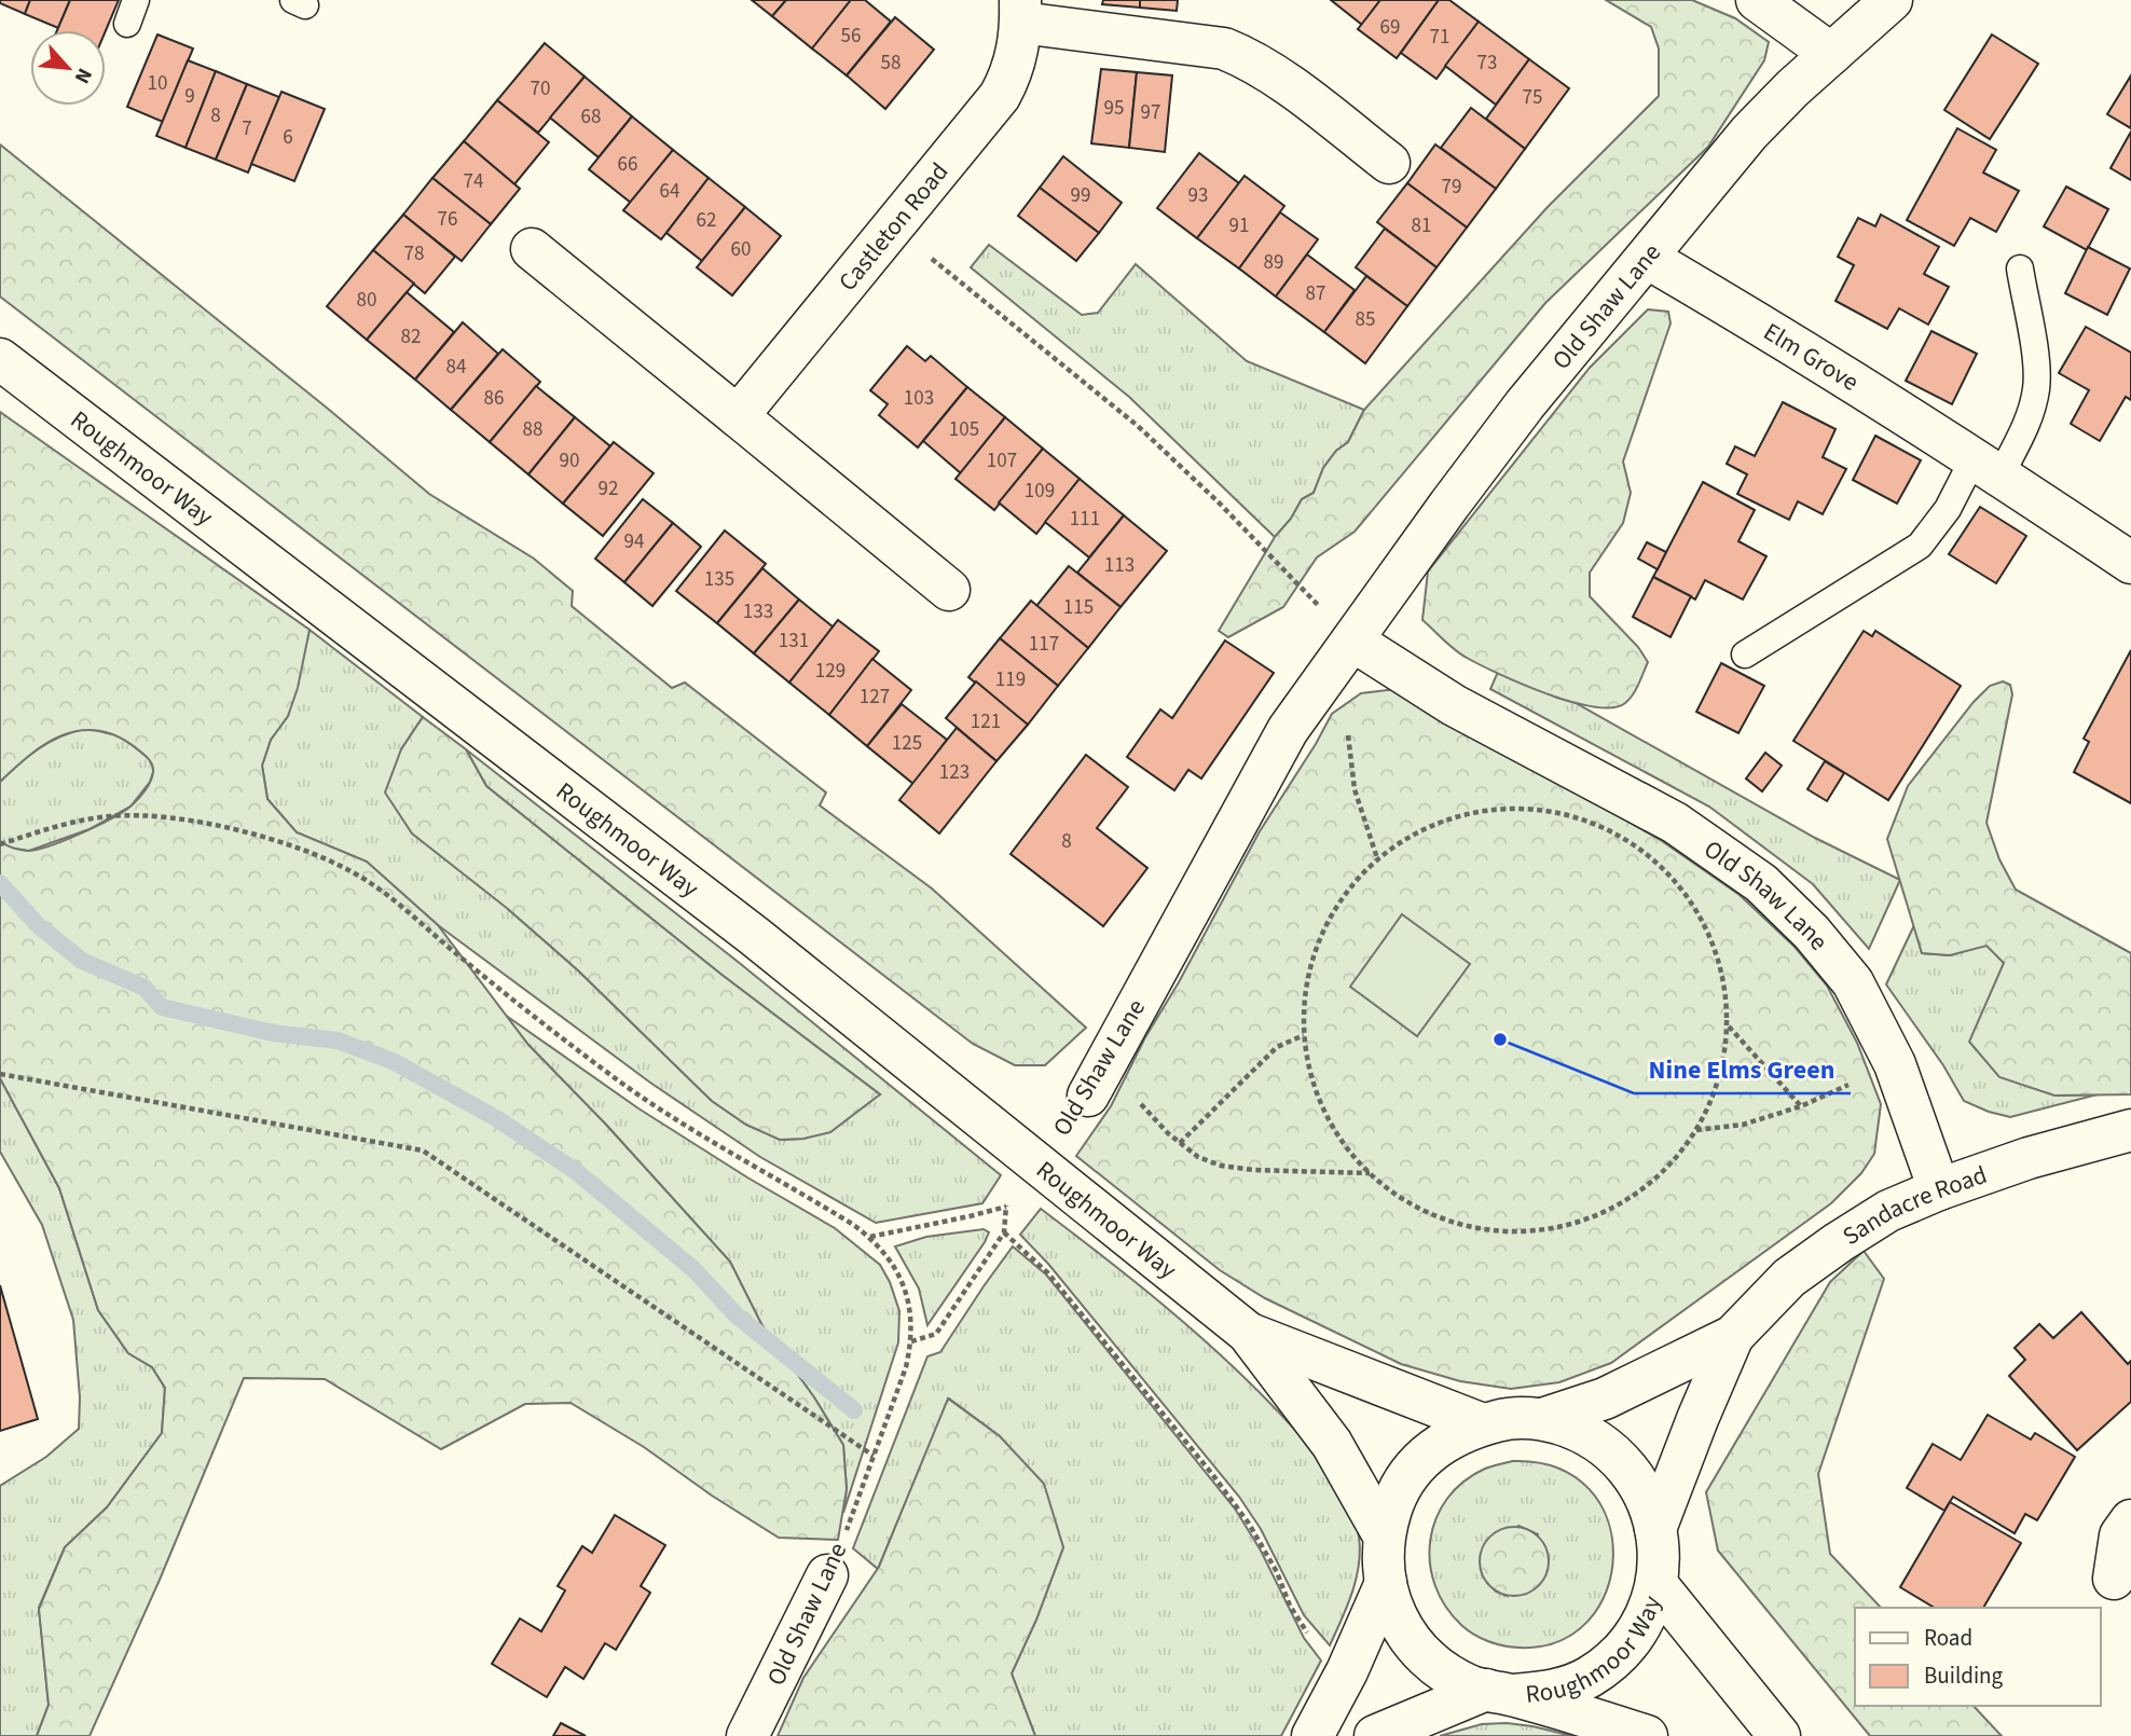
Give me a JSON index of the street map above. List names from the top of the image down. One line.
{"streets":{"street":["Castleton Road","Old Shaw Lane","Elm Grove","Roughmoor Way","Sandacre Road"]},"crossings":[["Old Shaw Lane","Elm Grove"],["Old Shaw Lane","Roughmoor Way"],["Old Shaw Lane","Sandacre Road"],["Roughmoor Way","Sandacre Road"]],"places":["Nine Elms Green"],"house_numbers":["69","56","71","58","73","10","70","9","75","95","97","8","68","7","6","66","74","79","64","99","93","76","62","91","81","60","78","89","87","80","85","82","84","86","103","88","105","90","107","92","109","111","94","113","135","115","133","131","117","129","119","127","121","125","123","8"],"legend":["Road","Building"],"north":"bottom right"}
